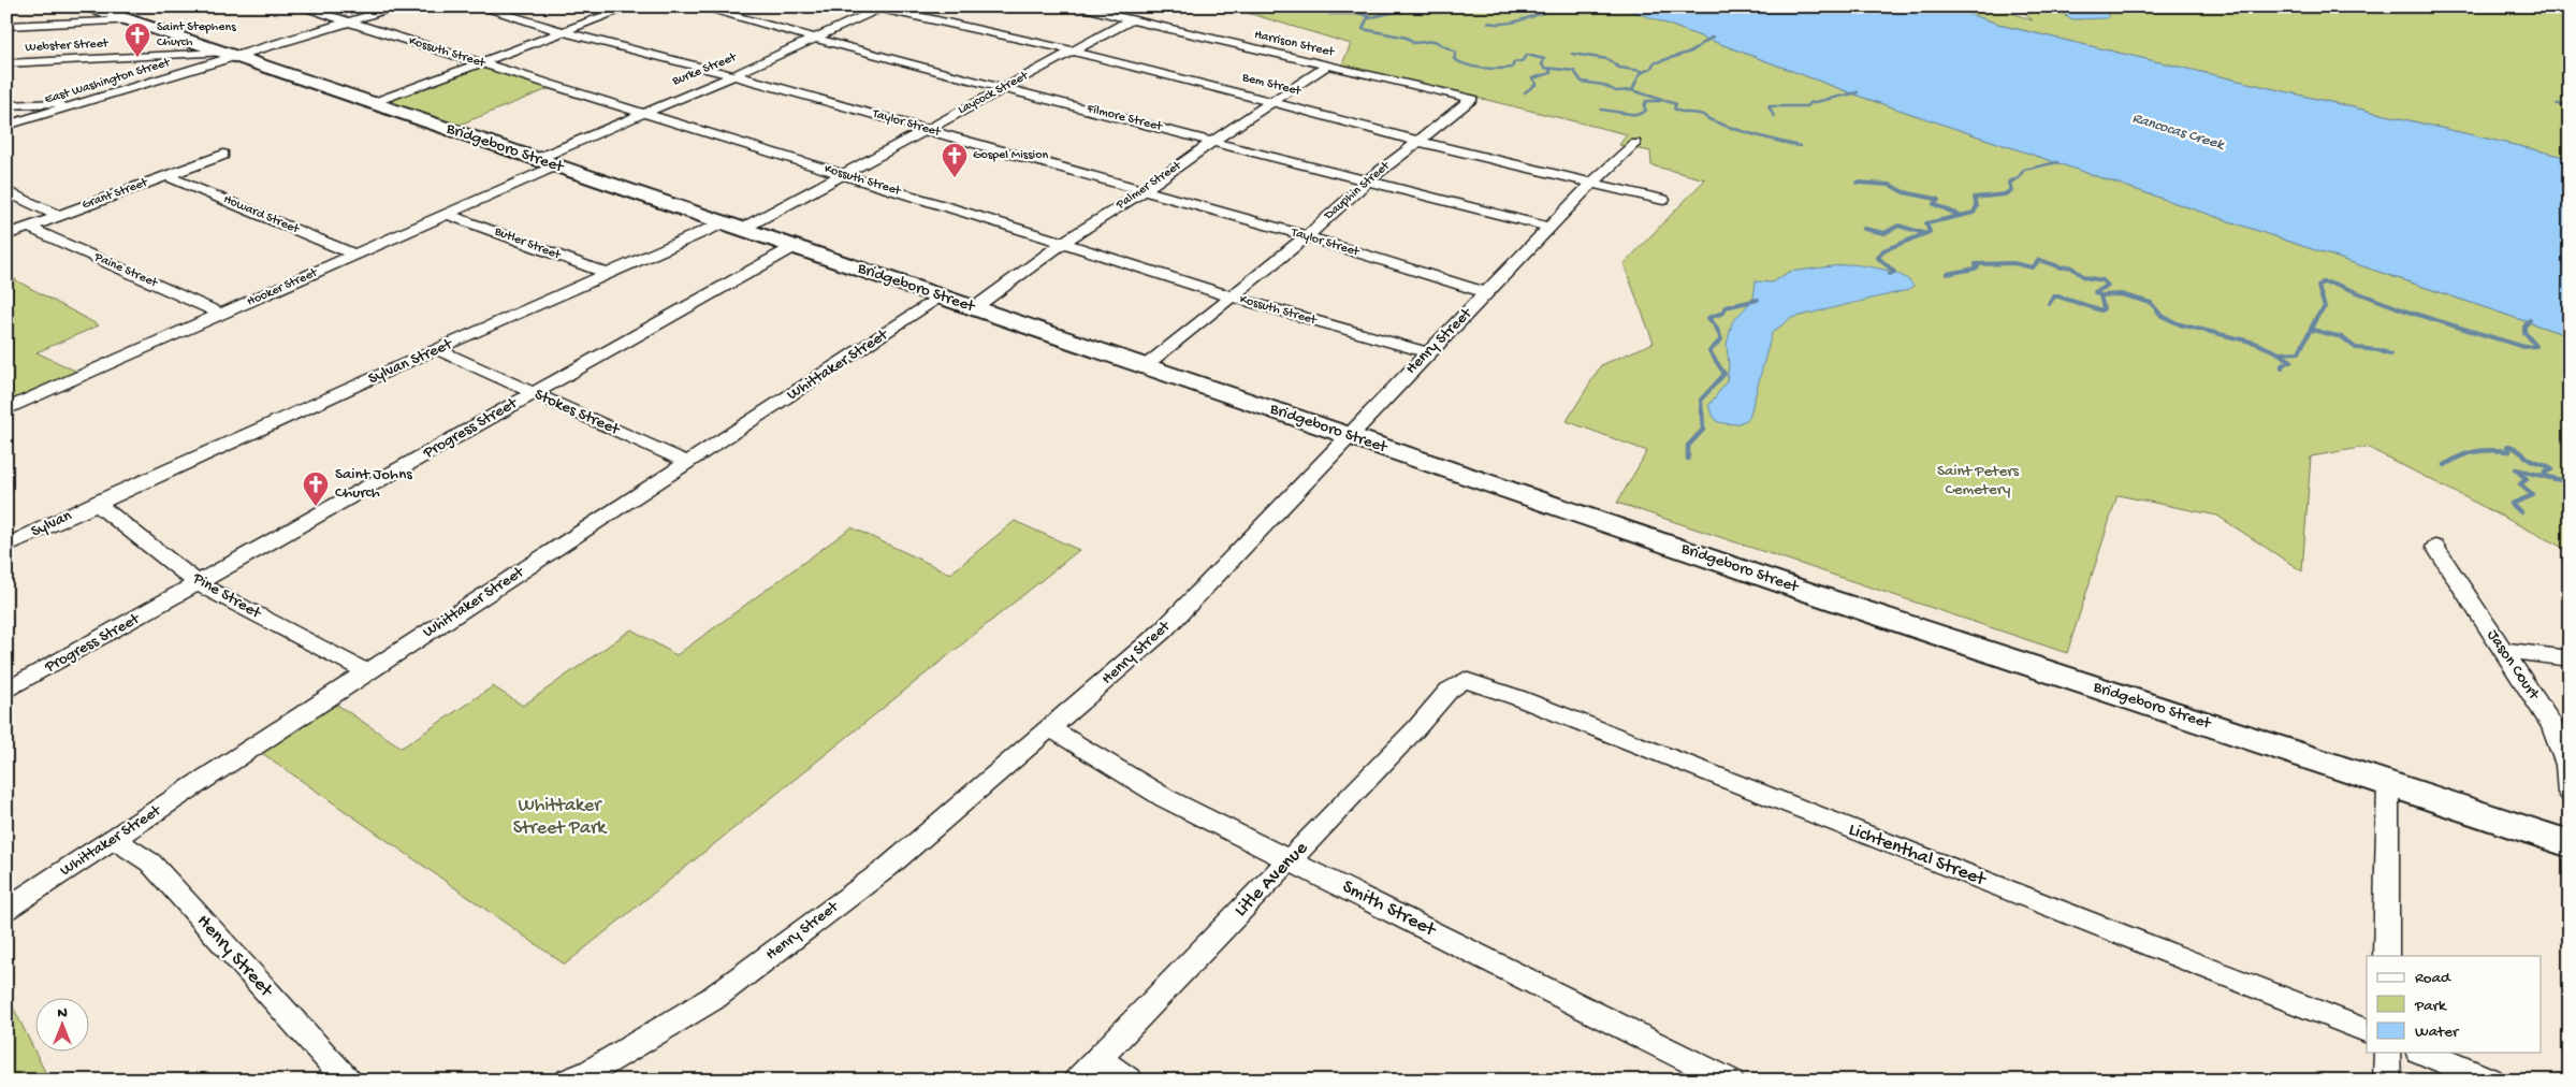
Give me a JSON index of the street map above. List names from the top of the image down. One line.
{"streets":{"main road":["Bridgeboro Street"],"street":["Harrison Street","Webster Street","Kossuth Street","Burke Street","East Washington Street","Bem Street","Laycock Street","Filmore Street","Taylor Street","Palmer Street","Dauphin Street","Grant Street","Howard Street","Butler Street","Paine Street","Hooker Street","Henry Street","Sylvan Street","Whittaker Street","Stokes Street","Progress Street","Sylvan","Pine Street","Jason Court","Lichtenthal Street","Litle Avenue","Smith Street"]},"crossings":[["Harrison Street","Laycock Street"],["Harrison Street","Palmer Street"],["Harrison Street","Dauphin Street"],["Webster Street","East Washington Street"],["Webster Street","Bridgeboro Street"],["Kossuth Street","Burke Street"],["Kossuth Street","East Washington Street"],["Kossuth Street","Laycock Street"],["Kossuth Street","Palmer Street"],["Kossuth Street","Dauphin Street"],["Kossuth Street","Henry Street"],["Burke Street","Bem Street"],["Burke Street","Filmore Street"],["Burke Street","Taylor Street"],["Burke Street","Bridgeboro Street"],["Burke Street","Hooker Street"],["East Washington Street","Bridgeboro Street"],["Bem Street","Laycock Street"],["Bem Street","Palmer Street"],["Bem Street","Dauphin Street"],["Bem Street","Henry Street"],["Laycock Street","Filmore Street"],["Laycock Street","Taylor Street"],["Laycock Street","Bridgeboro Street"],["Laycock Street","Sylvan Street"],["Filmore Street","Palmer Street"],["Filmore Street","Dauphin Street"],["Filmore Street","Henry Street"],["Taylor Street","Palmer Street"],["Taylor Street","Dauphin Street"],["Taylor Street","Henry Street"],["Bridgeboro Street","Palmer Street"],["Bridgeboro Street","Dauphin Street"],["Bridgeboro Street","Hooker Street"],["Bridgeboro Street","Henry Street"],["Bridgeboro Street","Sylvan Street"],["Bridgeboro Street","Whittaker Street"],["Bridgeboro Street","Progress Street"],["Grant Street","Howard Street"],["Grant Street","Paine Street"],["Howard Street","Hooker Street"],["Butler Street","Hooker Street"],["Butler Street","Sylvan Street"],["Paine Street","Hooker Street"],["Henry Street","Whittaker Street"],["Henry Street","Smith Street"],["Sylvan Street","Stokes Street"],["Sylvan Street","Sylvan"],["Sylvan Street","Pine Street"],["Whittaker Street","Stokes Street"],["Whittaker Street","Pine Street"],["Stokes Street","Progress Street"],["Progress Street","Pine Street"],["Sylvan","Pine Street"],["Lichtenthal Street","Litle Avenue"],["Litle Avenue","Smith Street"]],"water":["Rancocas Creek"],"parks":["Saint Peters Cemetery","Whittaker Street Park"],"places":{"church":["Saint Stephens Church","Gospel Mission","Saint Johns Church"]},"legend":["Road","Park","Water"],"north":"top"}
